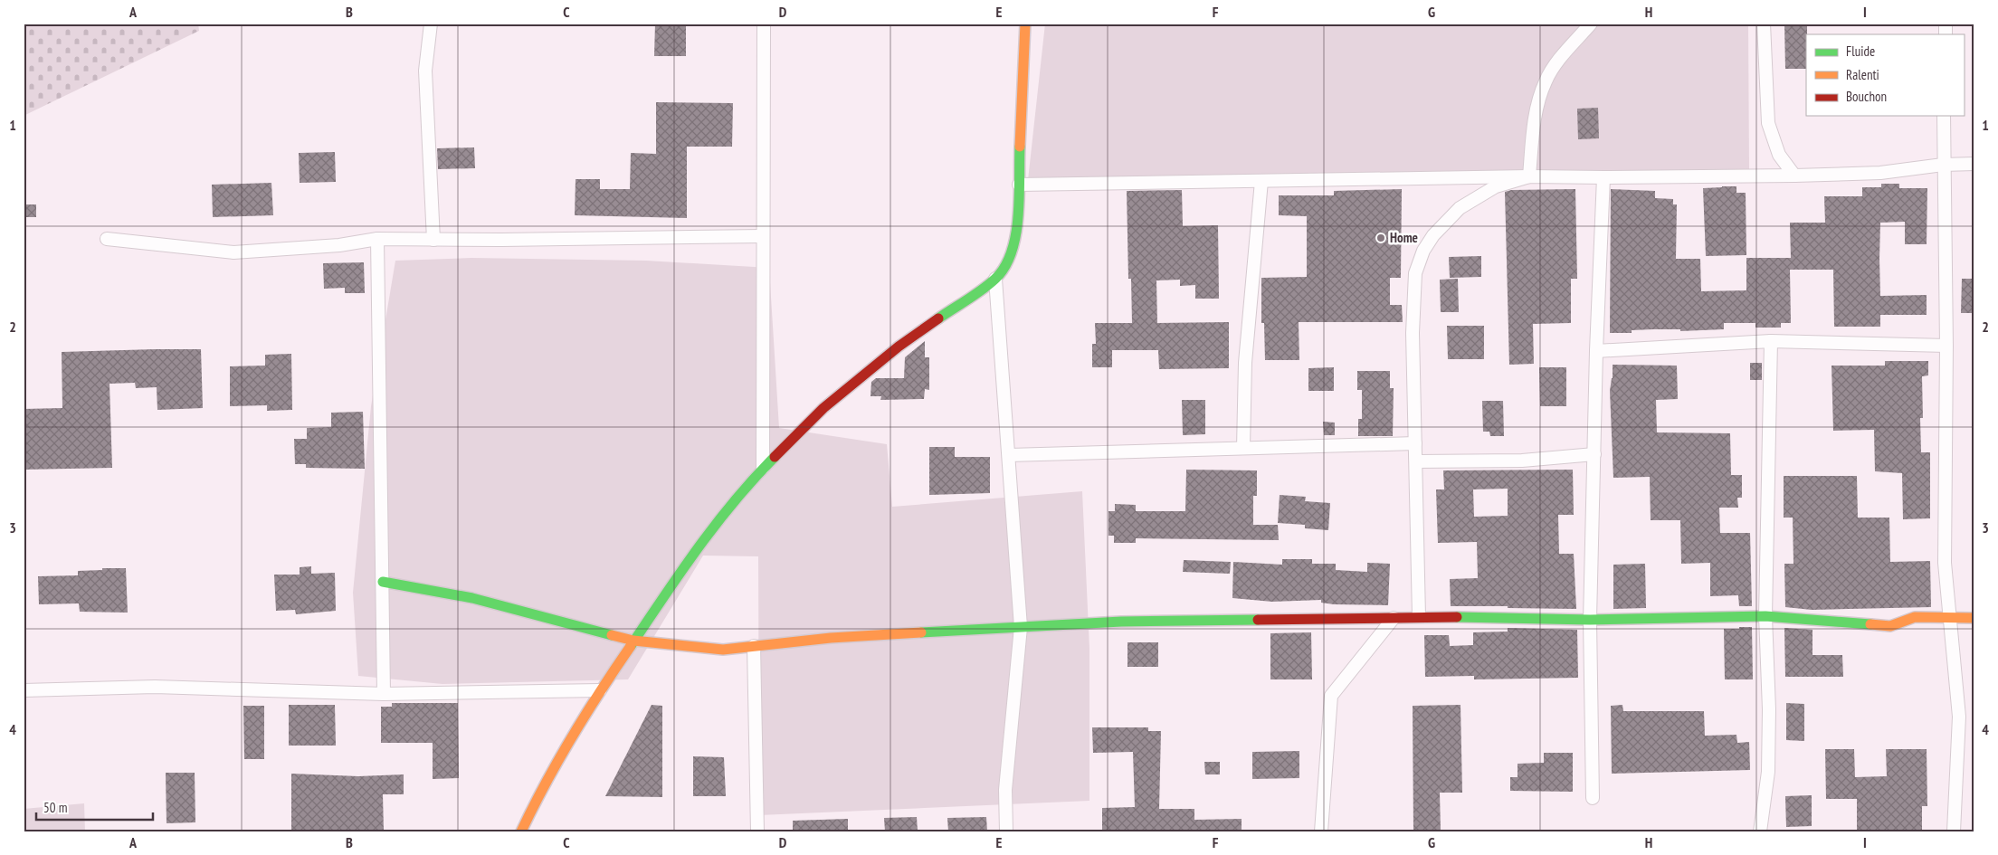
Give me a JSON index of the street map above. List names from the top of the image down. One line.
{"places":["Home"],"legend":["Fluide","Ralenti","Bouchon"],"scale_bar":"50 m","grid":{"columns":["A","B","C","D","E","F","G","H","I"],"rows":["1","2","3","4"]}}
